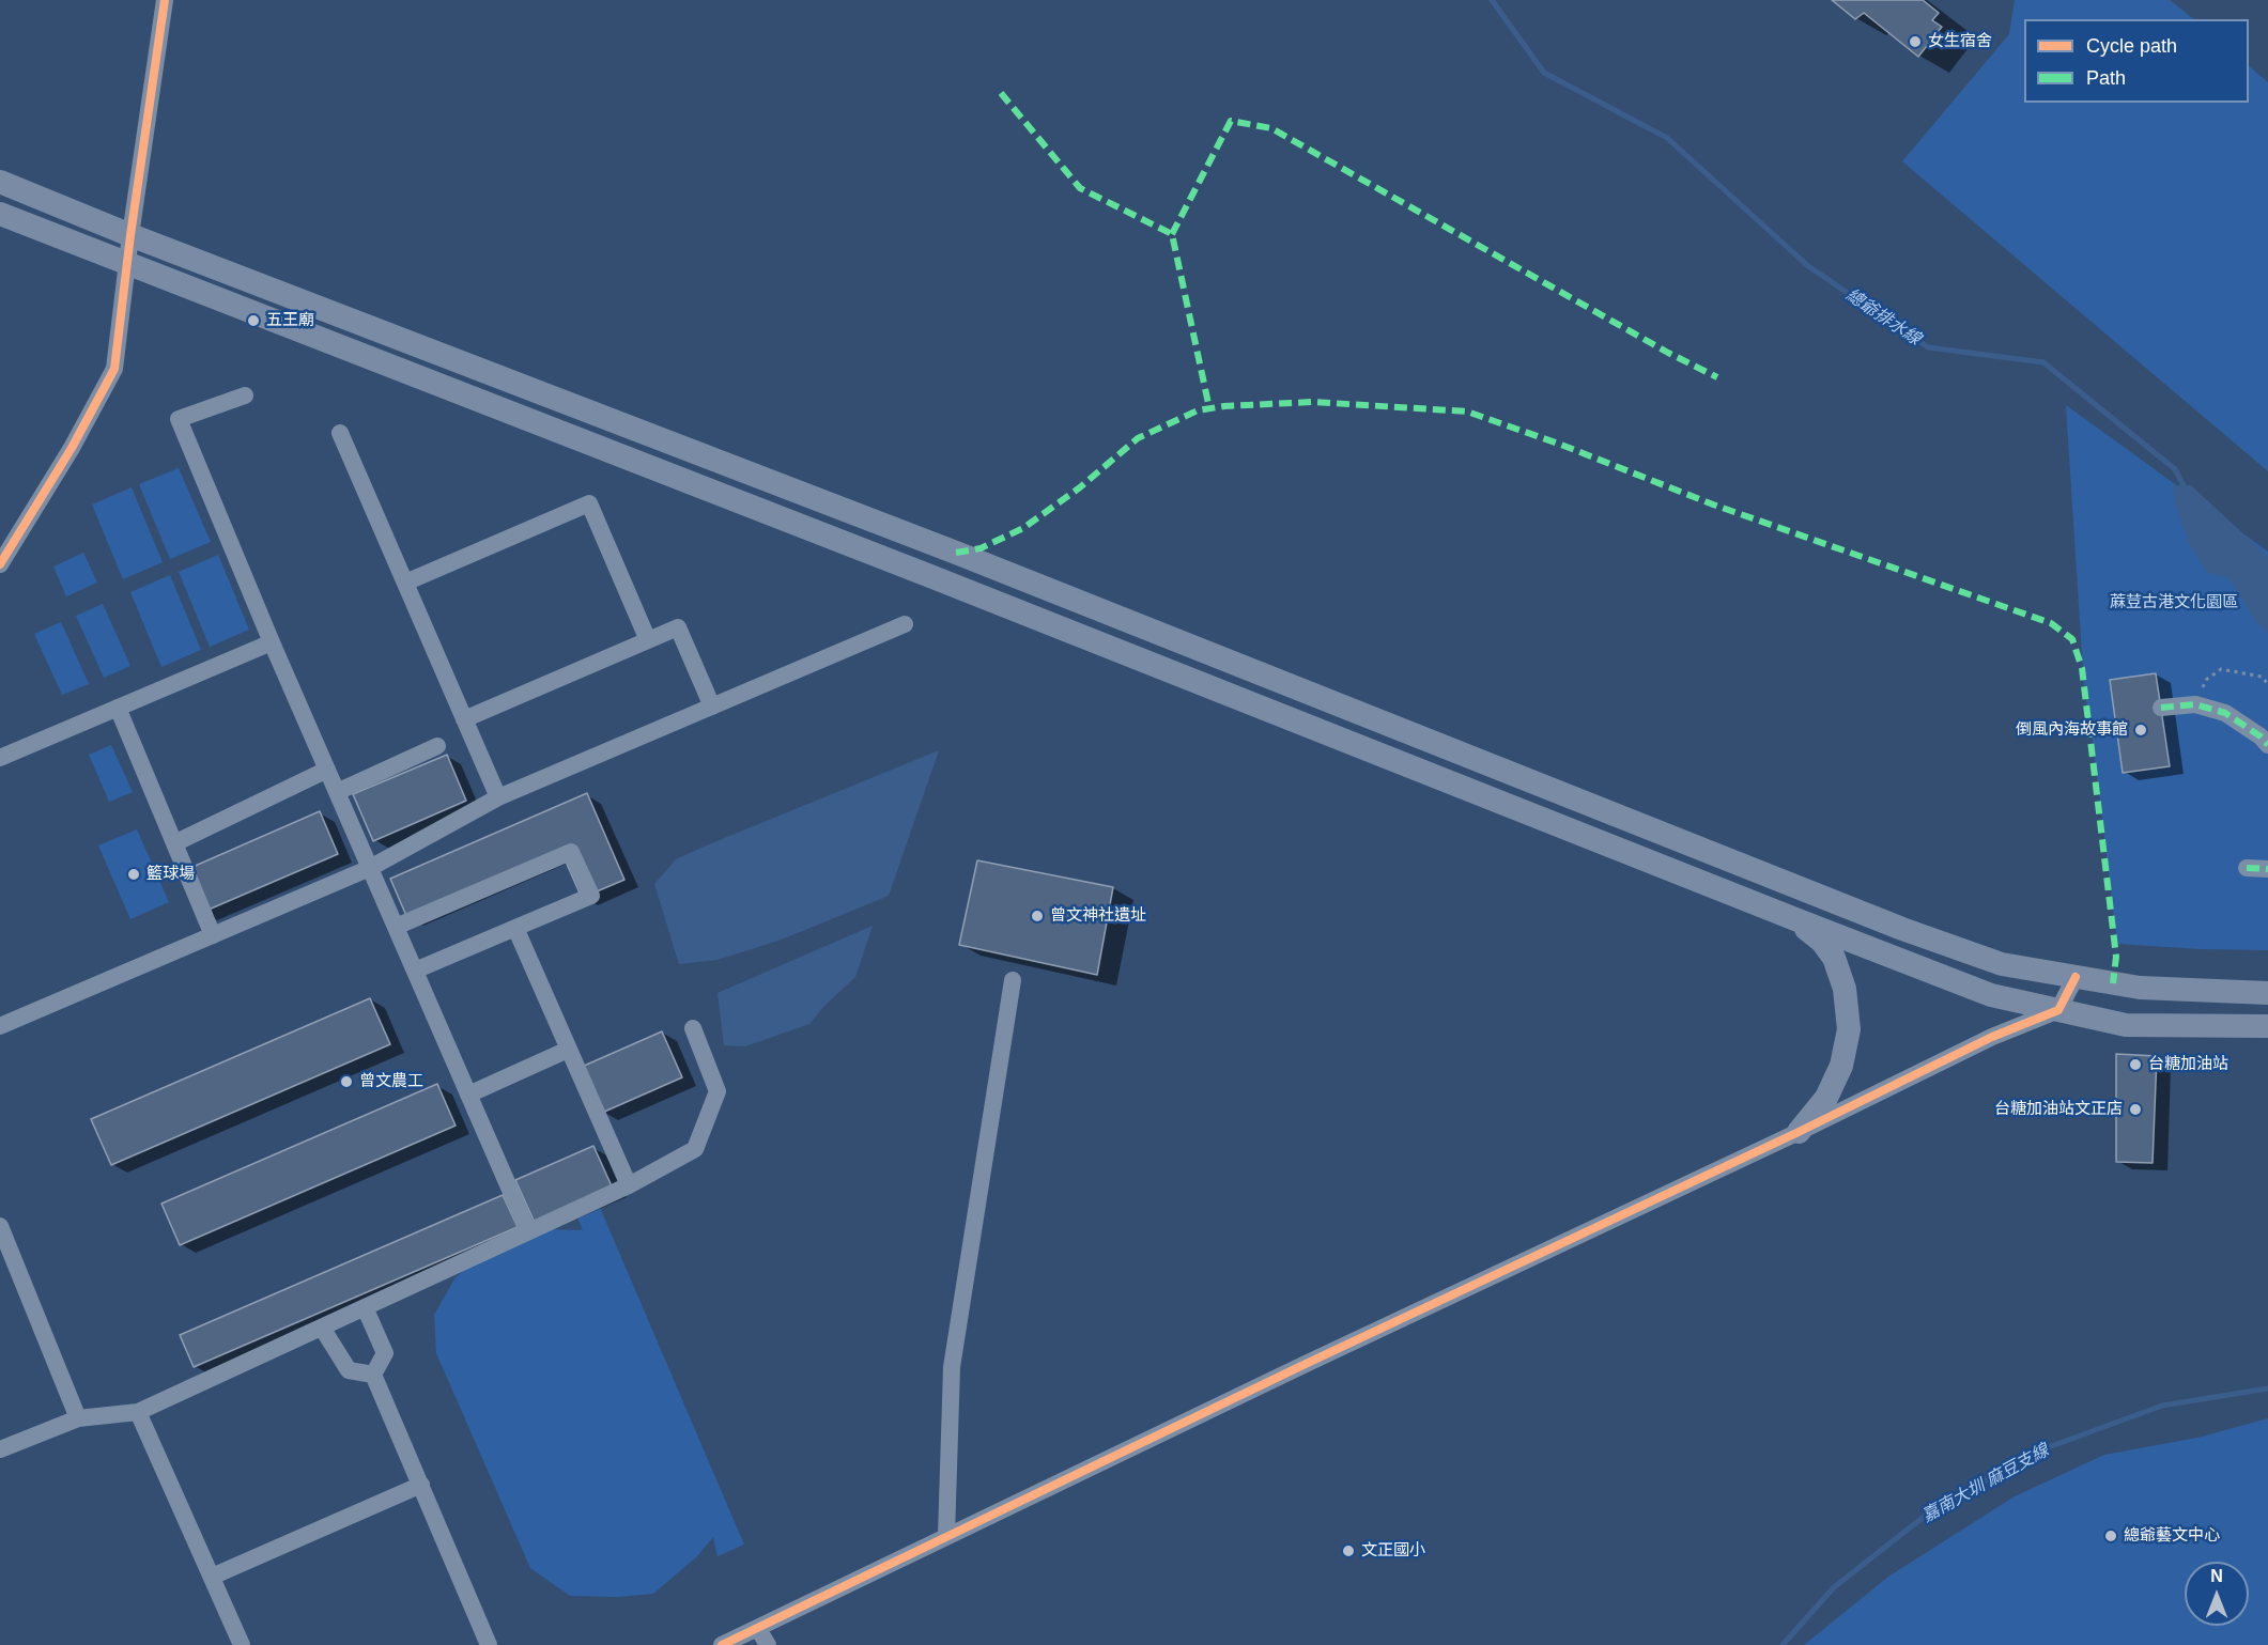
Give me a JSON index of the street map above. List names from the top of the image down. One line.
{"water":["總爺排水線","嘉南大圳 麻豆支線"],"parks":["蔴荳古港文化園區"],"places":["女生宿舍","五王廟","倒風內海故事館","籃球場","曾文神社遺址","台糖加油站","曾文農工","台糖加油站文正店","總爺藝文中心","文正國小"],"legend":["Cycle path","Path"],"north":"top"}
